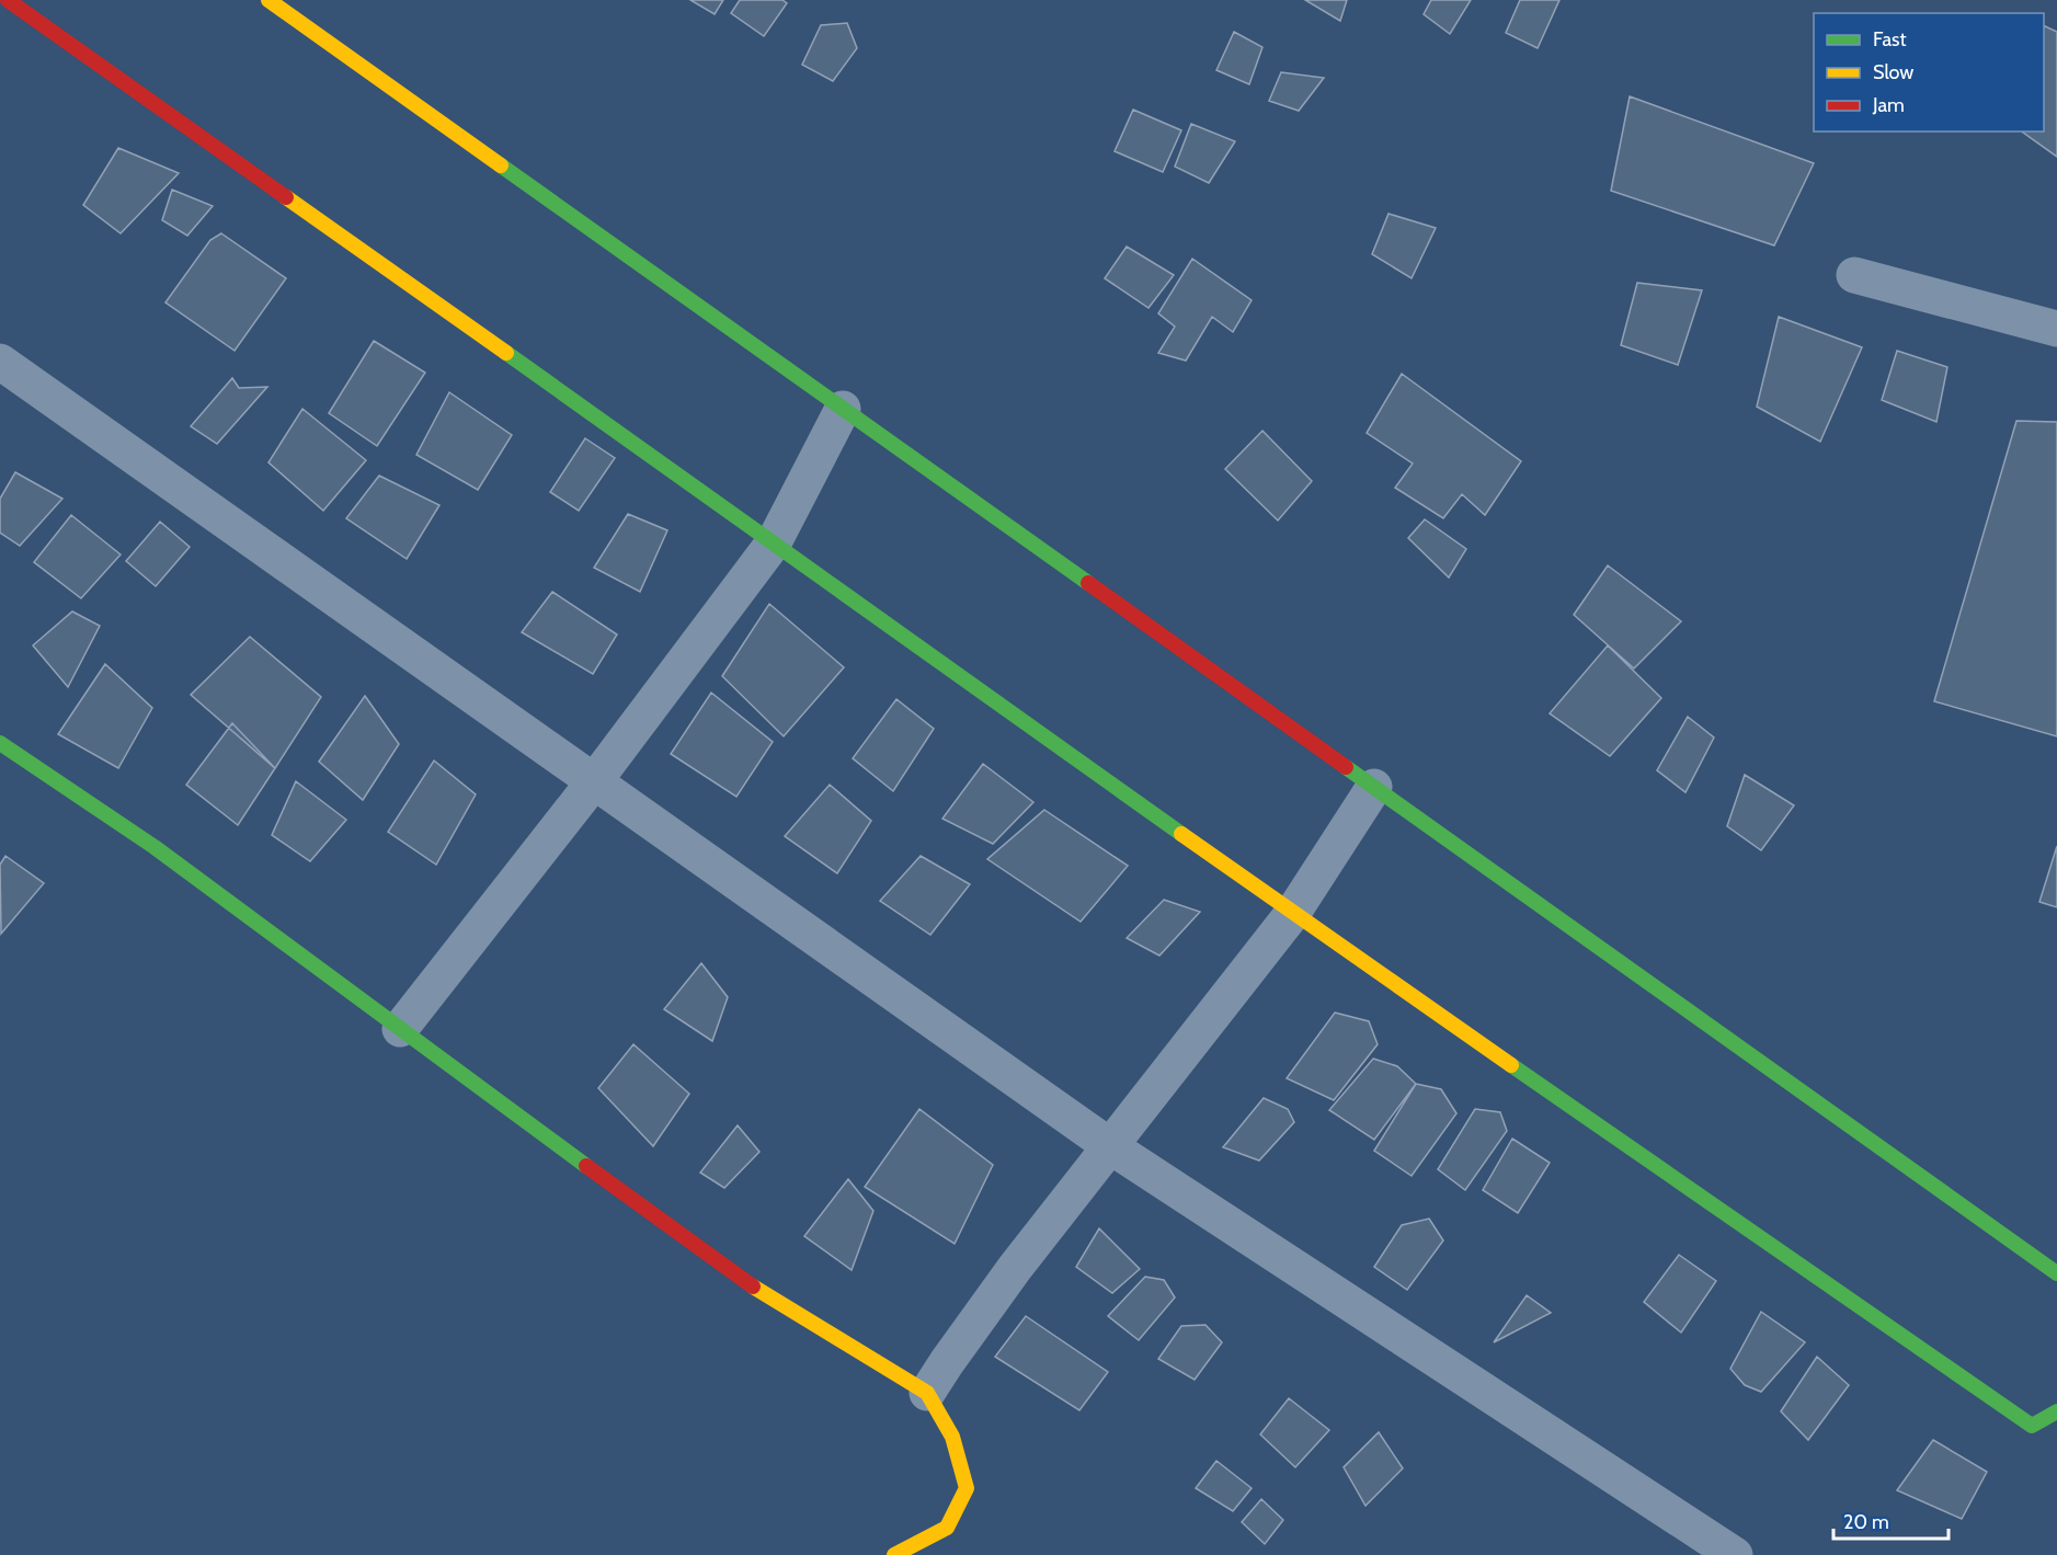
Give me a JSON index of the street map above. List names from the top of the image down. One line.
{"legend":["Fast","Slow","Jam"],"scale_bar":"20 m"}
